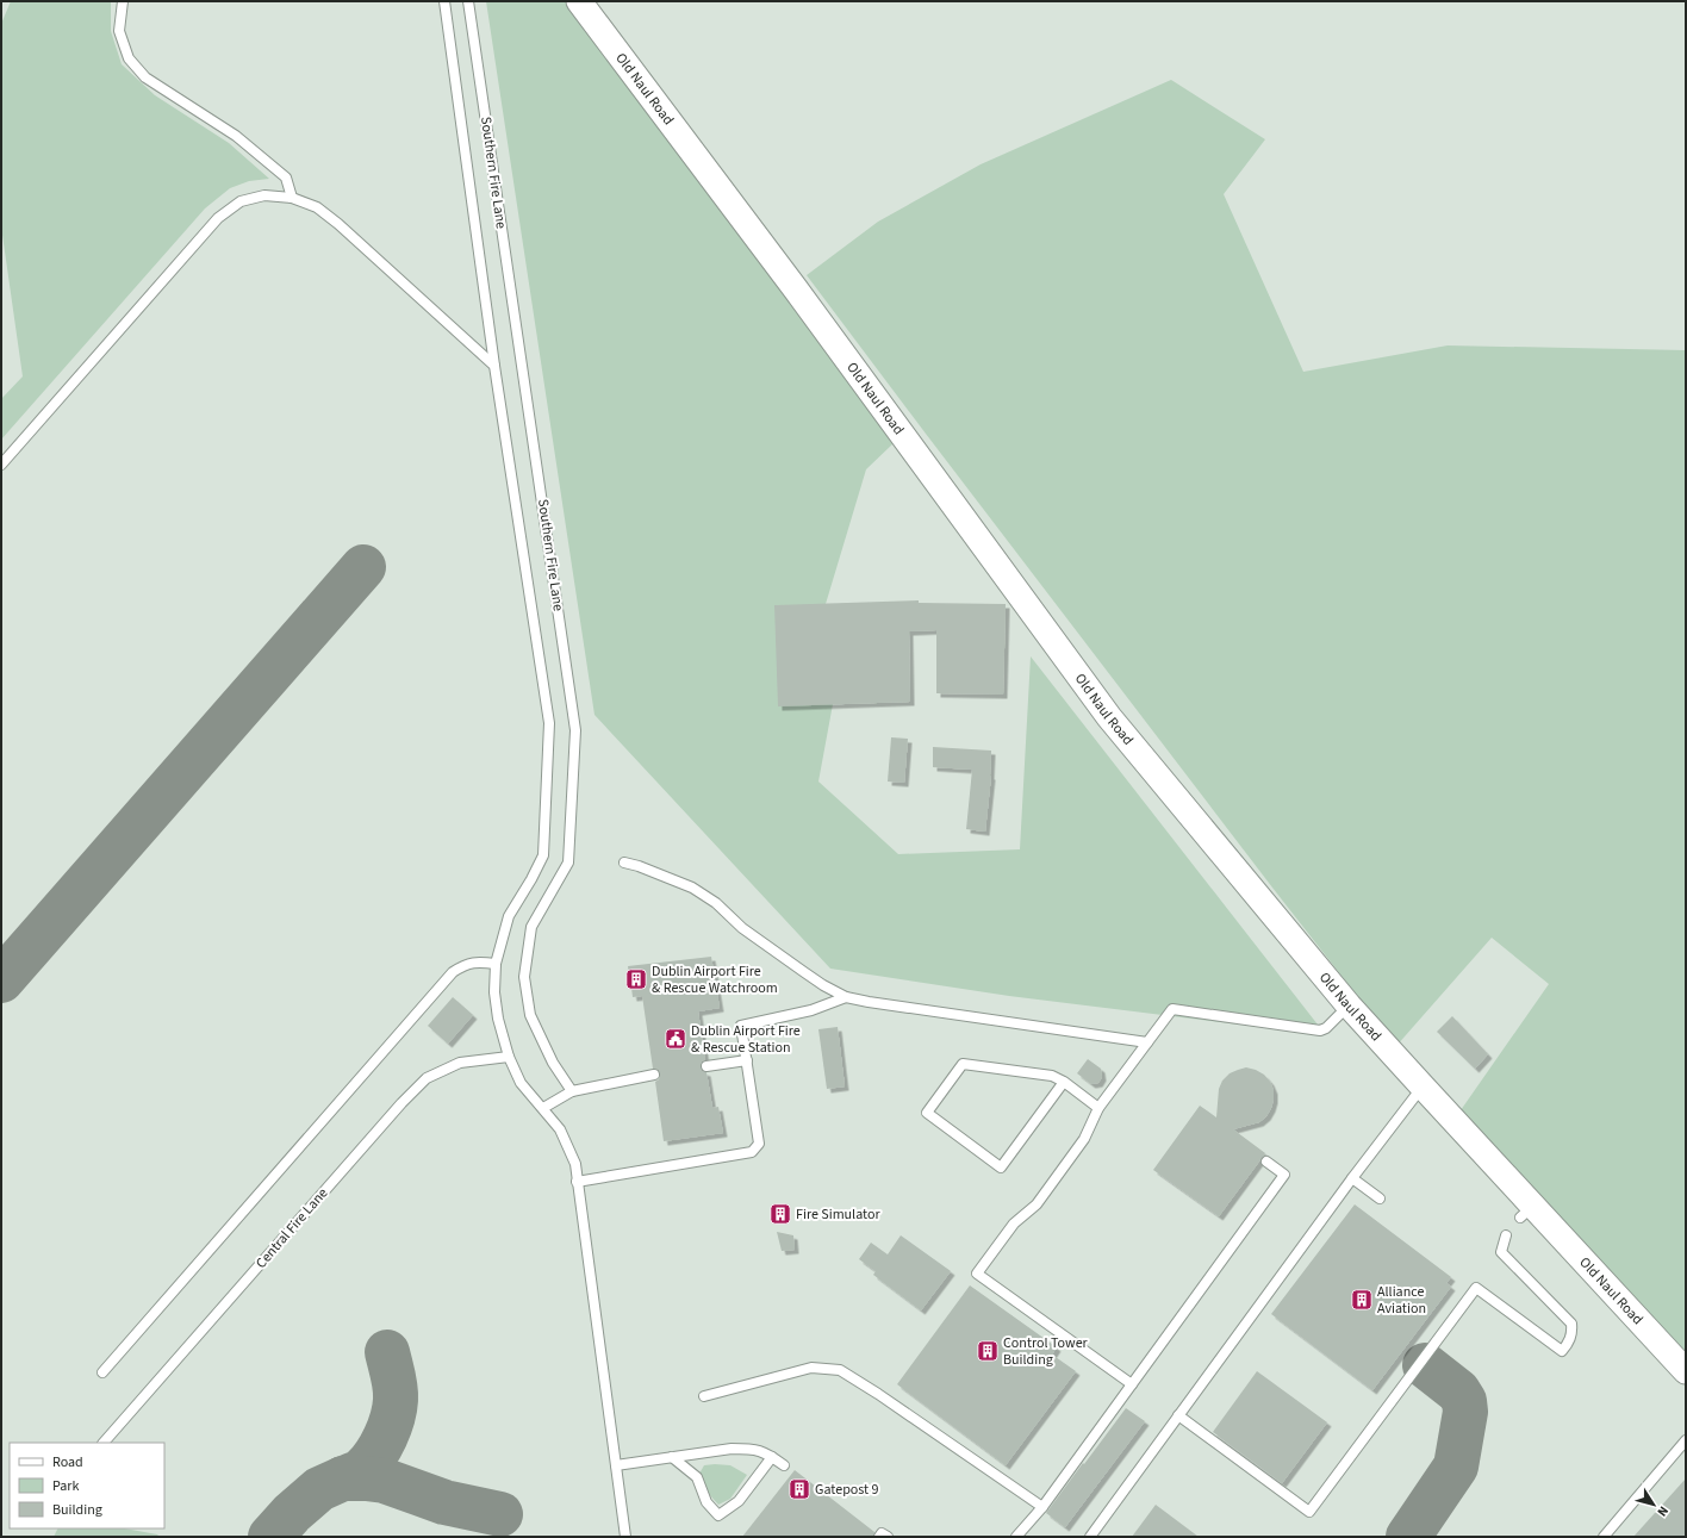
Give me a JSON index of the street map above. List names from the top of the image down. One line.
{"streets":{"main road":["Old Naul Road"],"lane":["Southern Fire Lane","Central Fire Lane"]},"places":{"building":["Dublin Airport Fire & Rescue Watchroom","Fire Simulator","Alliance Aviation","Control Tower Building","Gatepost 9"],"public building":["Dublin Airport Fire & Rescue Station"]},"legend":["Road","Park","Building"],"north":"bottom right"}
